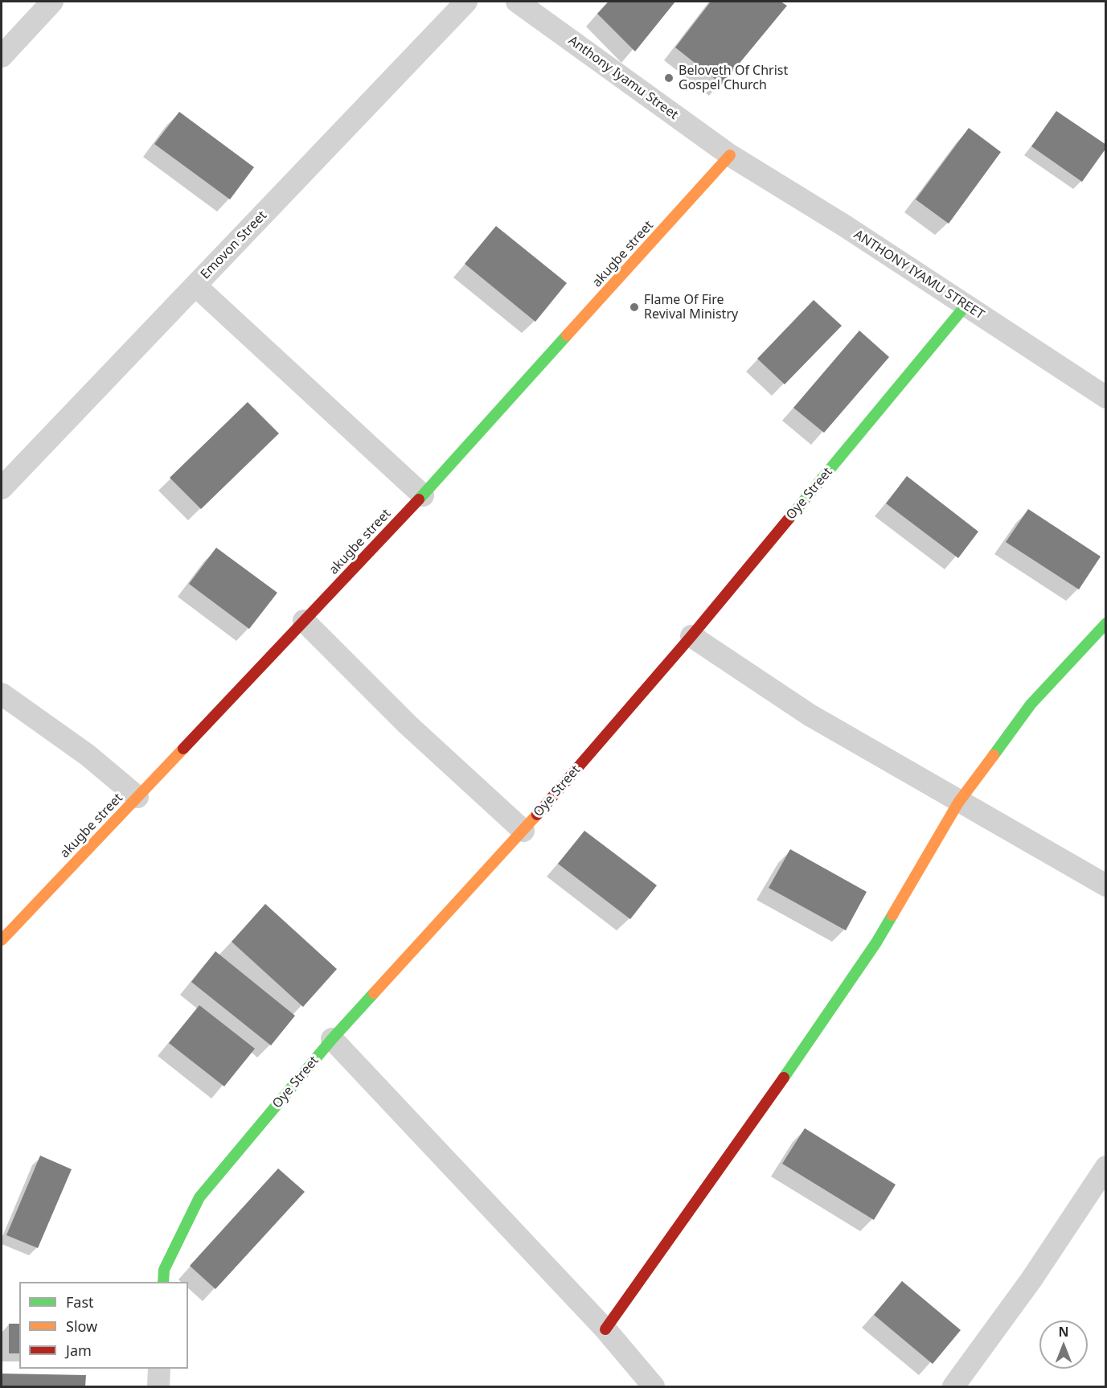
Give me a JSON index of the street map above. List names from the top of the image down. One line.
{"streets":{"street":["Anthony Iyamu Street","Emovon Street","akugbe street","ANTHONY IYAMU STREET","Oye Street"]},"crossings":[["Anthony Iyamu Street","akugbe street"],["Anthony Iyamu Street","ANTHONY IYAMU STREET"],["akugbe street","ANTHONY IYAMU STREET"],["ANTHONY IYAMU STREET","Oye Street"]],"places":["Beloveth Of Christ Gospel Church","Flame Of Fire Revival Ministry"],"legend":["Fast","Slow","Jam"],"north":"top"}
